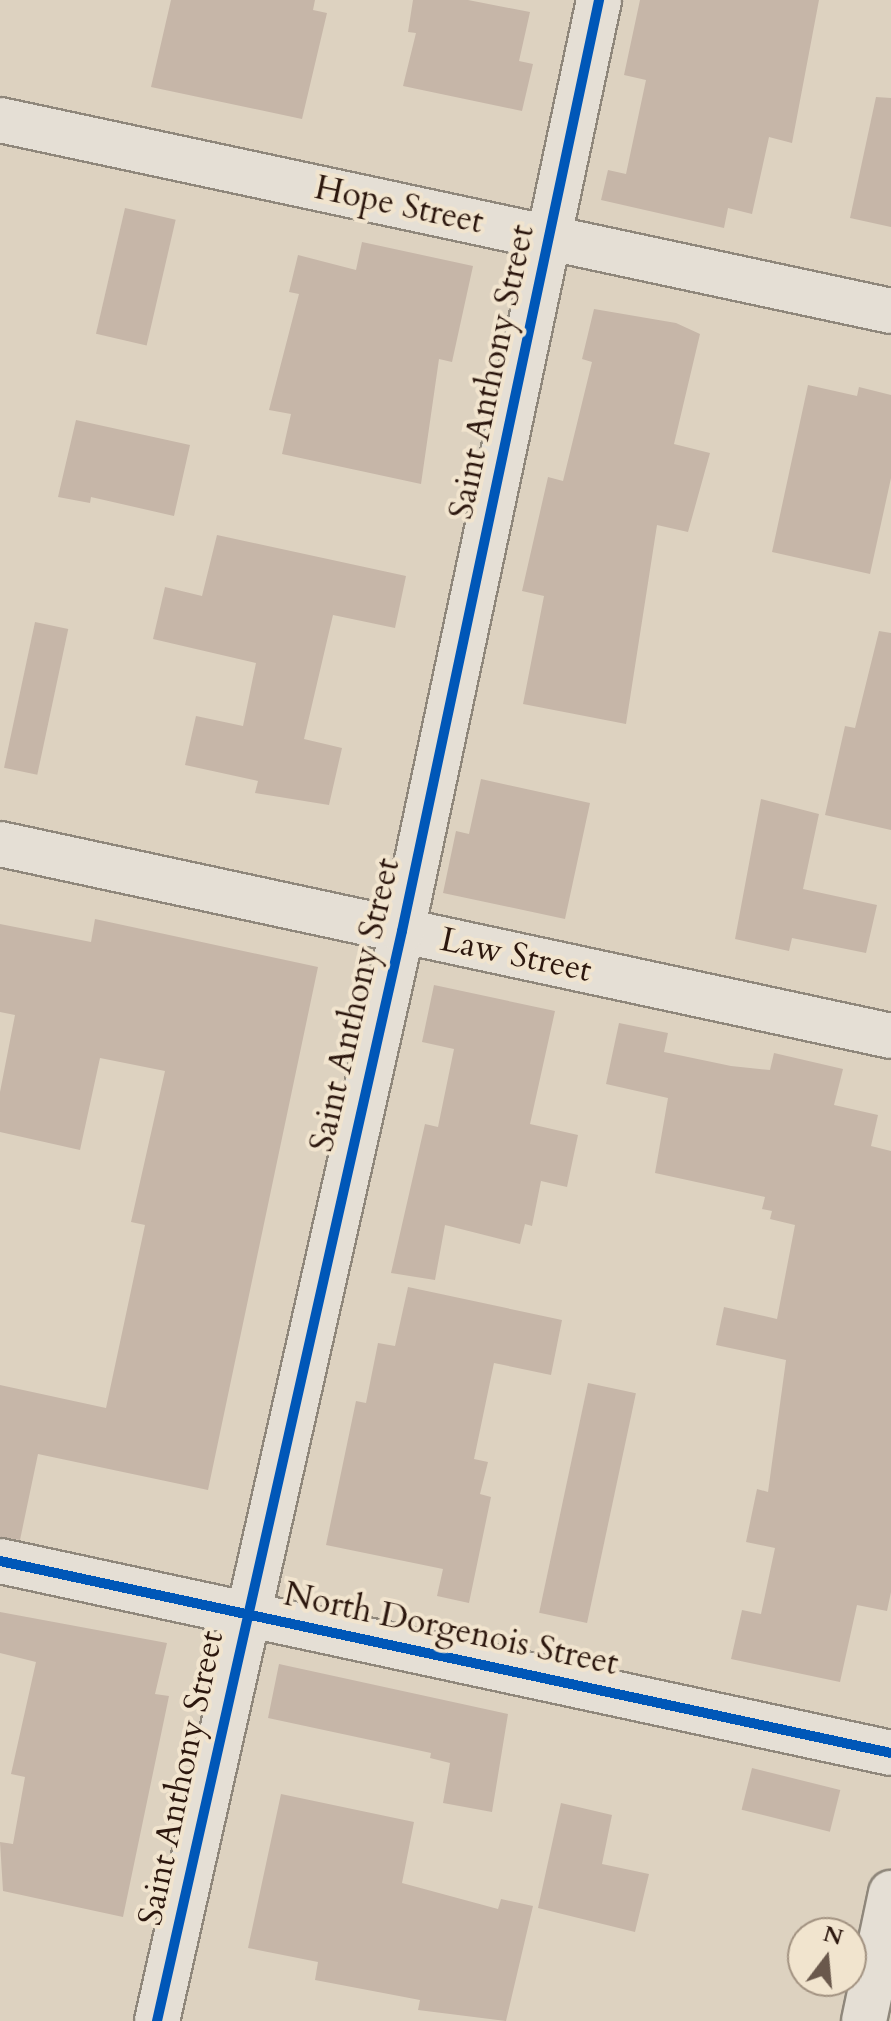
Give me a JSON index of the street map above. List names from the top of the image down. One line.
{"streets":{"street":["Hope Street","Saint Anthony Street","Law Street","North Dorgenois Street"]},"crossings":[["Hope Street","Saint Anthony Street"],["Saint Anthony Street","Law Street"],["Saint Anthony Street","North Dorgenois Street"]],"north":"top"}
